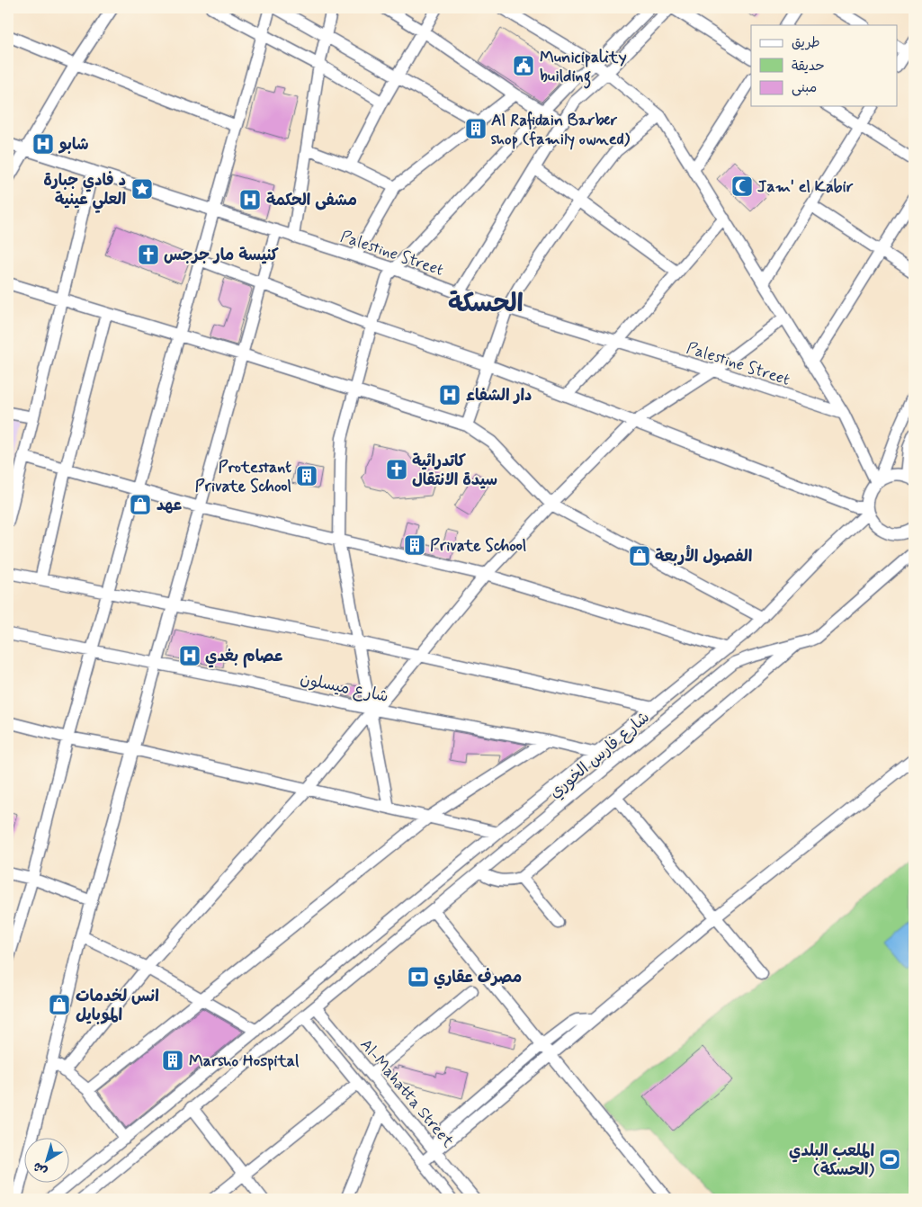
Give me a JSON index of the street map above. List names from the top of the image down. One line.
{"streets":{"street":["Palestine Street","شارع ميسلون","شارع فارس الخوري","Al-Mahatta Street"]},"crossings":[["شارع فارس الخوري","Al-Mahatta Street"]],"districts":["الحسكة"],"places":{"public building":["Municipality building"],"building":["Al Rafidain Barber shop (family owned)","Protestant Private School","Private School","Marsho Hospital"],"hospital":["شابو","مشفى الحكمة","دار الشفاء","عصام بغدي"],"mosque":["Jam' el Kabir"],"place":["د فادي جبارة العلي عينية"],"church":["كنيسة مار جرجس","كاتدرائية سيدة الانتقال"],"shop":["عهد","الفصول الأربعة","انس لخدمات الموبايل"],"bank":["مصرف عقاري"],"sports":["الملعب البلدي (الحسكة)"]},"legend":["طريق","حديقة","مبنى"],"north":"bottom left"}
